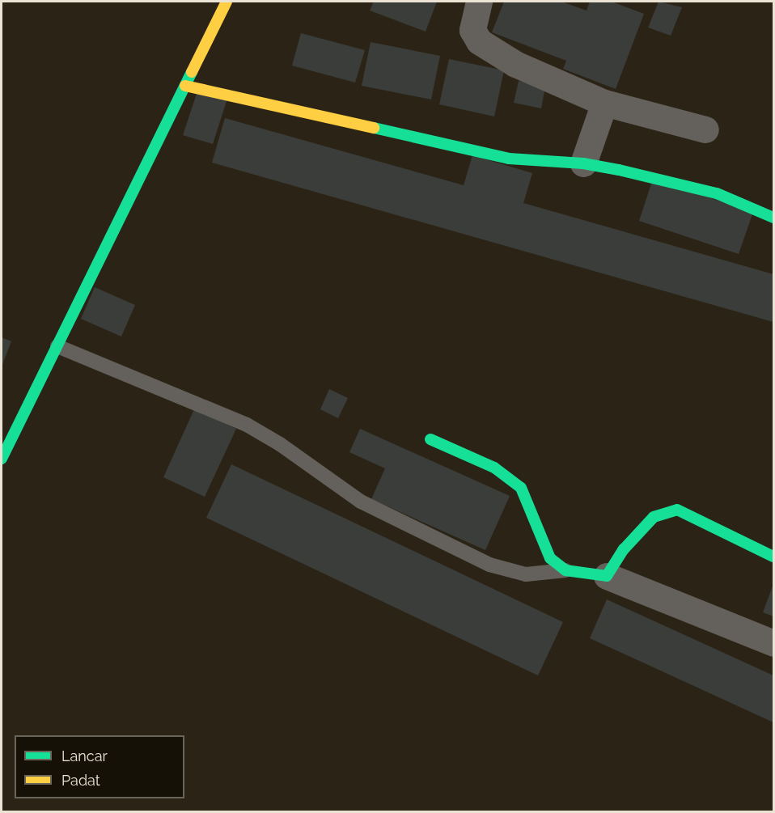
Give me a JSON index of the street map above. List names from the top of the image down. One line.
{"legend":["Lancar","Padat"]}
